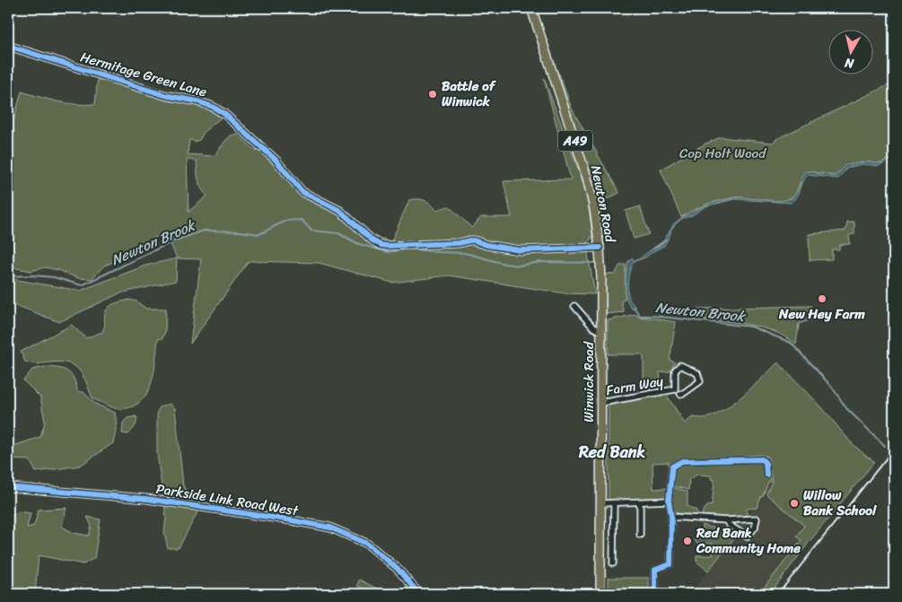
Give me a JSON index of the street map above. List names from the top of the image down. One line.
{"streets":{"main road":["A49","Newton Road","Winwick Road"],"street":["Hermitage Green Lane","Farm Way","Parkside Link Road West"]},"crossings":[["Hermitage Green Lane","Newton Road"],["Newton Road","Winwick Road"],["Winwick Road","Farm Way"]],"districts":["Red Bank"],"water":["Newton Brook"],"parks":["Cop Holt Wood"],"places":["Battle of Winwick","New Hey Farm","Willow Bank School","Red Bank Community Home"],"north":"bottom"}
